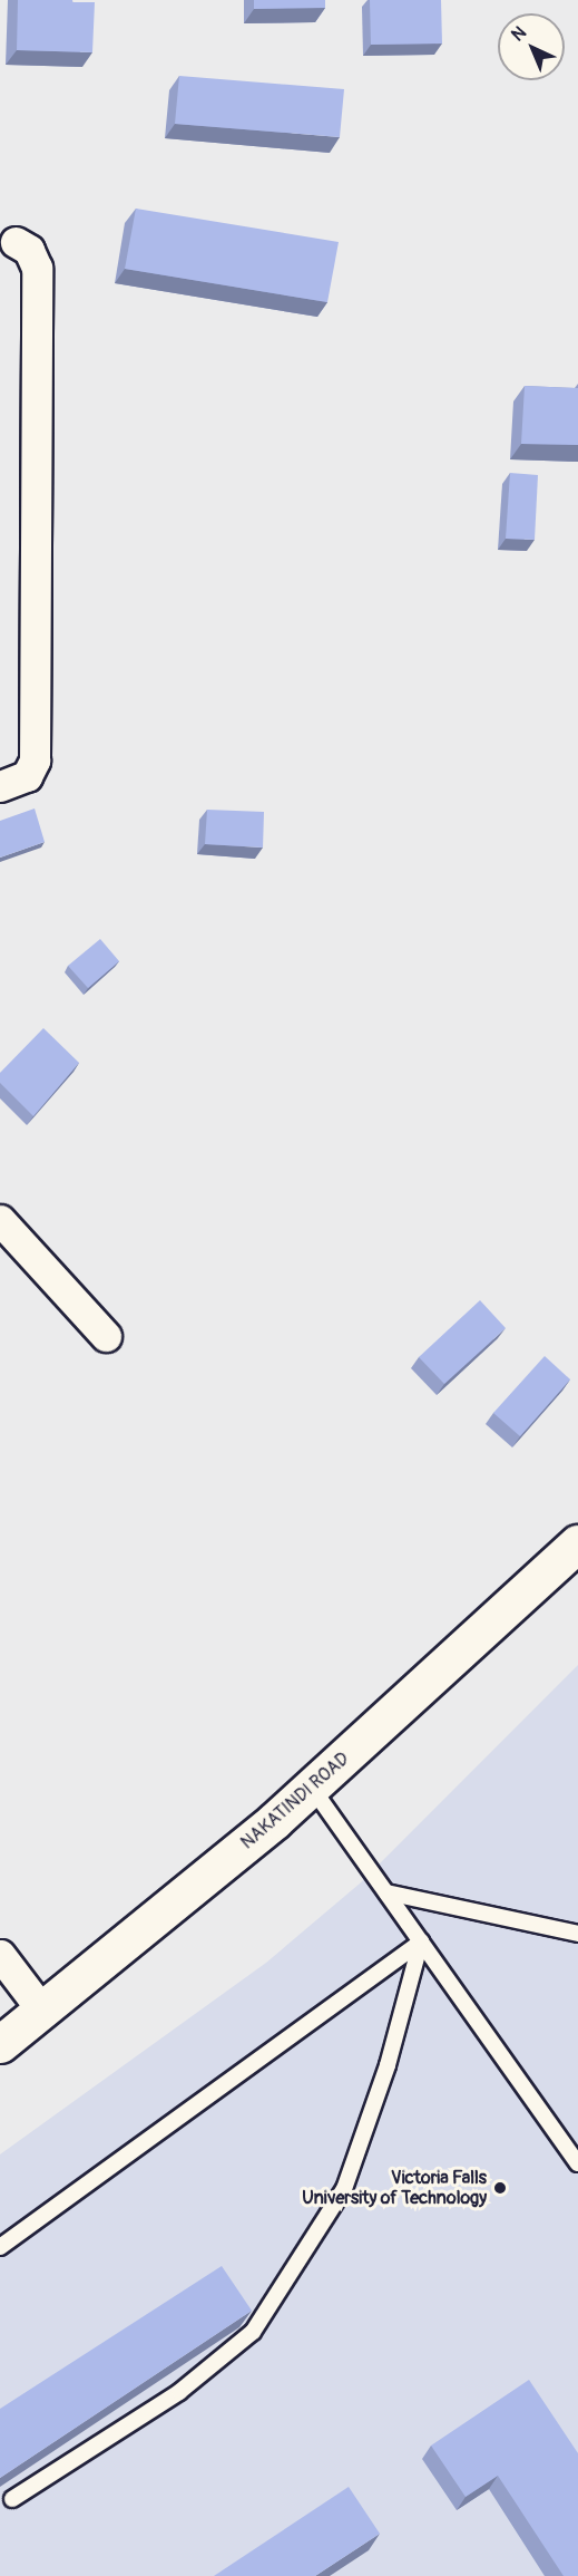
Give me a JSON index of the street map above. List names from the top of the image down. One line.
{"streets":{"highway":["NAKATINDI ROAD"]},"places":["Victoria Falls University of Technology"],"north":"top left"}
